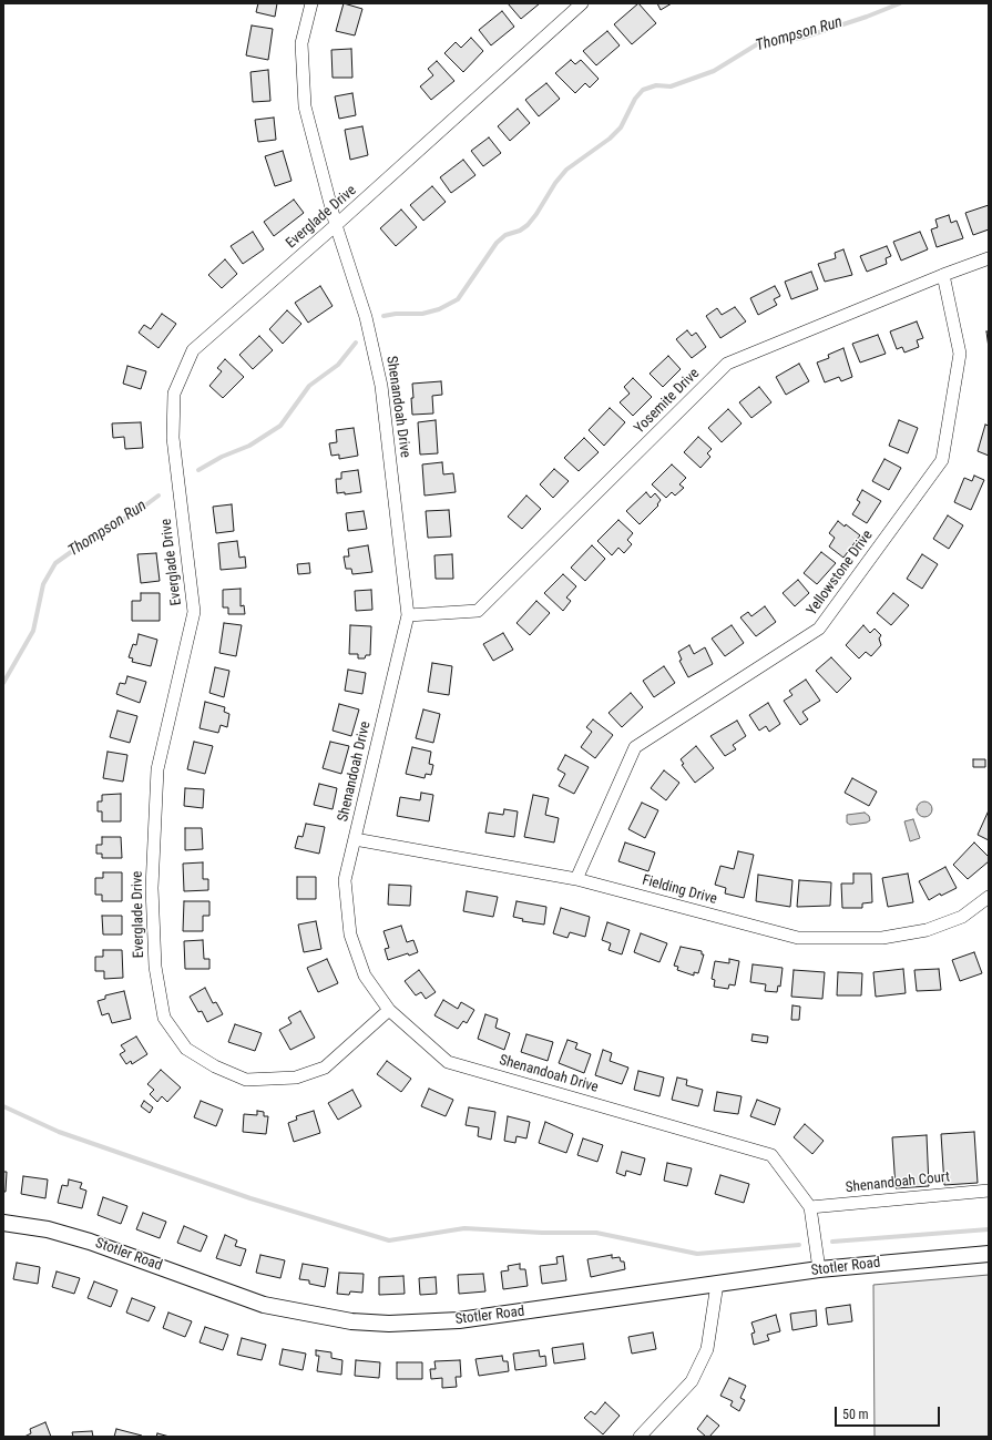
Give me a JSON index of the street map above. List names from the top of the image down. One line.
{"streets":{"street":["Everglade Drive","Yosemite Drive","Shenandoah Drive","Yellowstone Drive","Fielding Drive","Shenandoah Court","Stotler Road"]},"crossings":[["Everglade Drive","Shenandoah Drive"],["Yosemite Drive","Shenandoah Drive"],["Yosemite Drive","Yellowstone Drive"],["Shenandoah Drive","Fielding Drive"],["Shenandoah Drive","Shenandoah Court"],["Shenandoah Drive","Stotler Road"],["Yellowstone Drive","Fielding Drive"]],"water":["Thompson Run"],"scale_bar":"50 m"}
